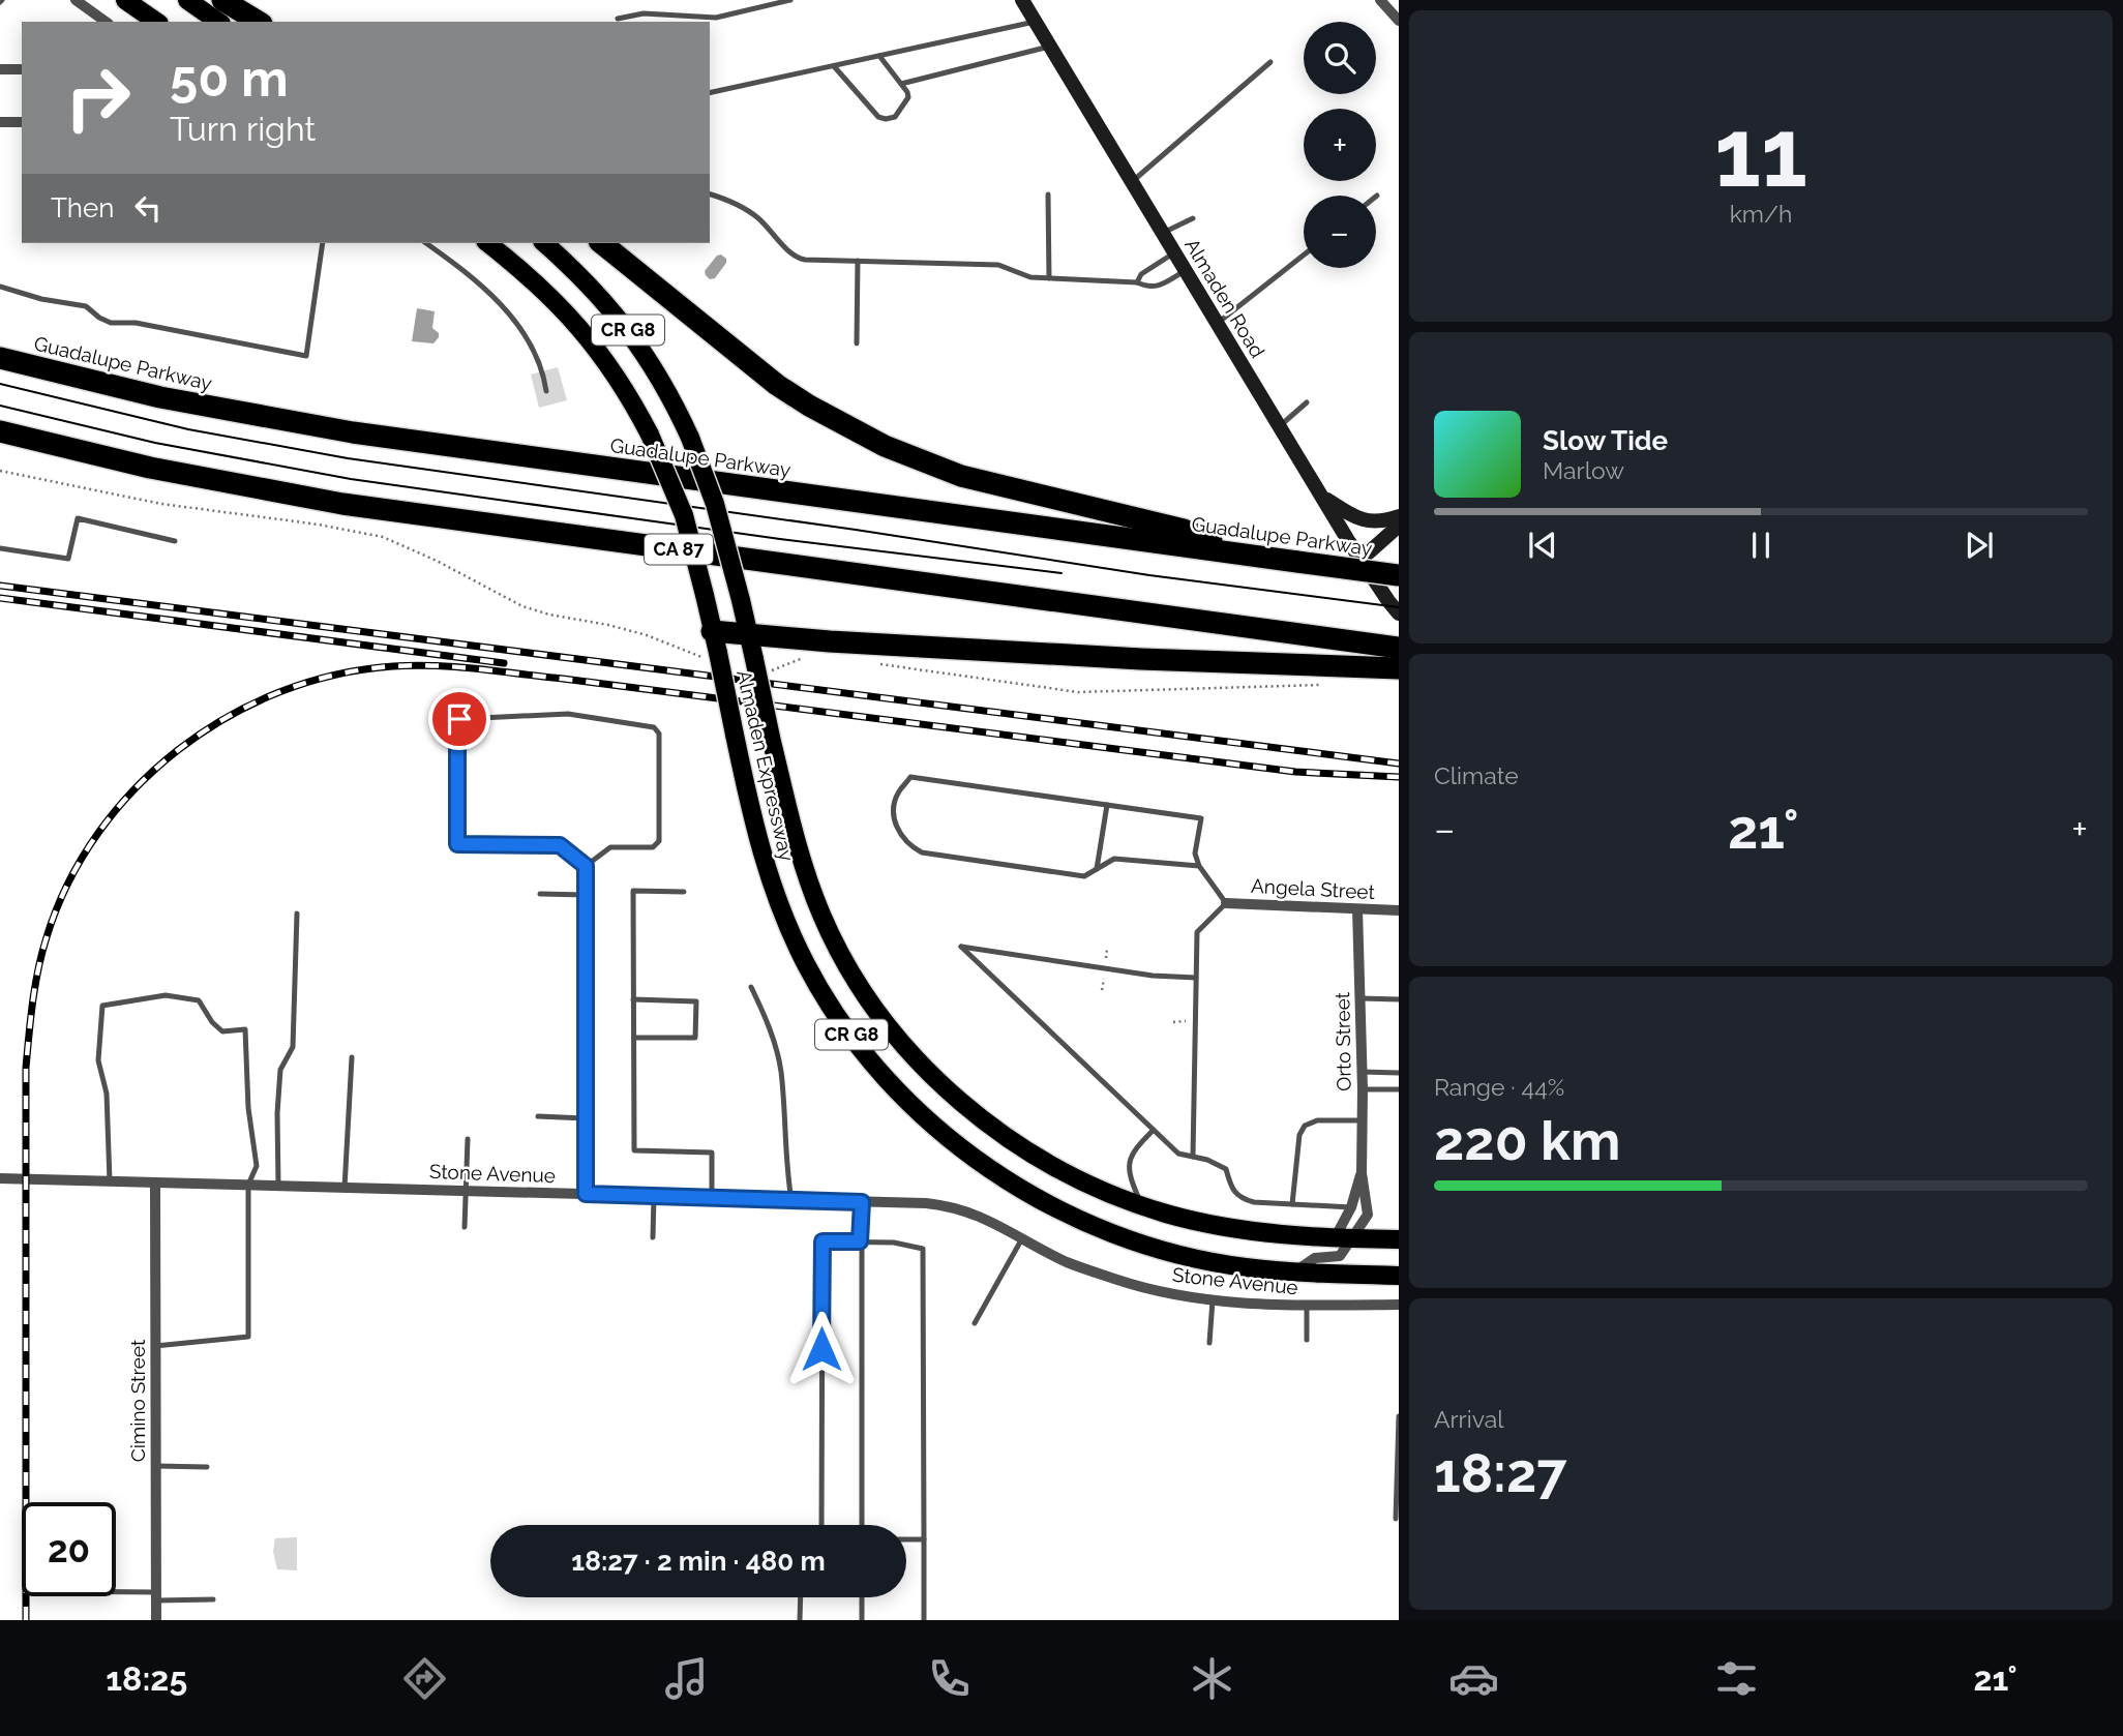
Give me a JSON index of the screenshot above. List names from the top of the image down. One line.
{"streets":{"highway":["Guadalupe Parkway","CA 87"],"main road":["CR G8","Almaden Expressway"],"street":["Almaden Road","Angela Street","Orto Street","Stone Avenue","Cimino Street"]},"crossings":[["Almaden Expressway","Orto Street"],["Angela Street","Orto Street"],["Stone Avenue","Cimino Street"]],"page":{"tile":[["11","km/h"],"Climate",["Range · 44%","220 km"],["Arrival","18:27"]],"map_buttons":["+","−"],"turn":["50 m","Turn right"],"then":"Then","song":["Slow Tide","Marlow"],"heat":["−","21°","+"],"limit":"20","trip":"18:27 · 2 min · 480 m","tabs":["18:25","21°"]}}
